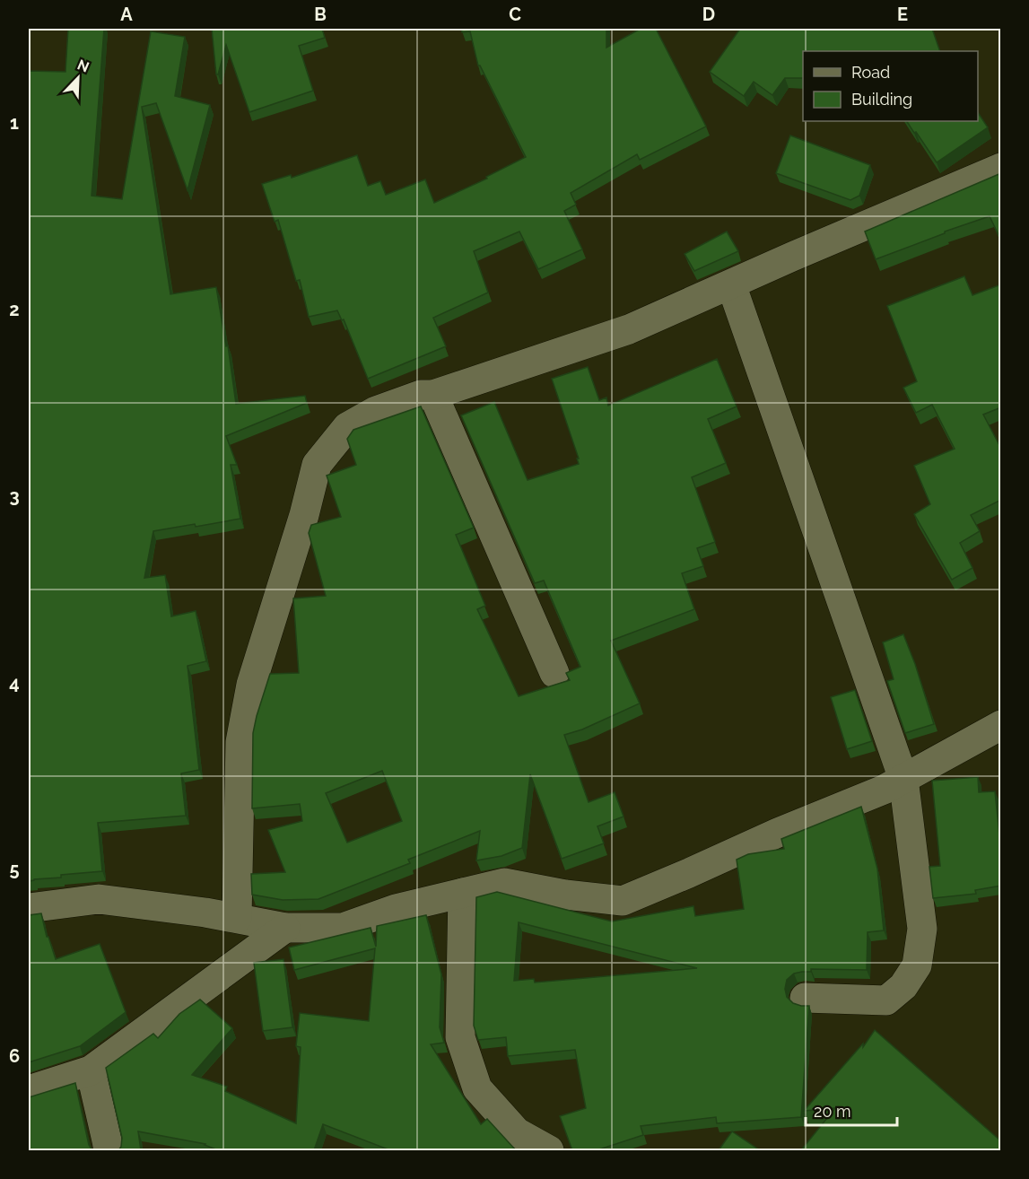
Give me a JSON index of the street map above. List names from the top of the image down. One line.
{"legend":["Road","Building"],"scale_bar":"20 m","north":"top right","grid":{"columns":["A","B","C","D","E"],"rows":["1","2","3","4","5","6"]}}
